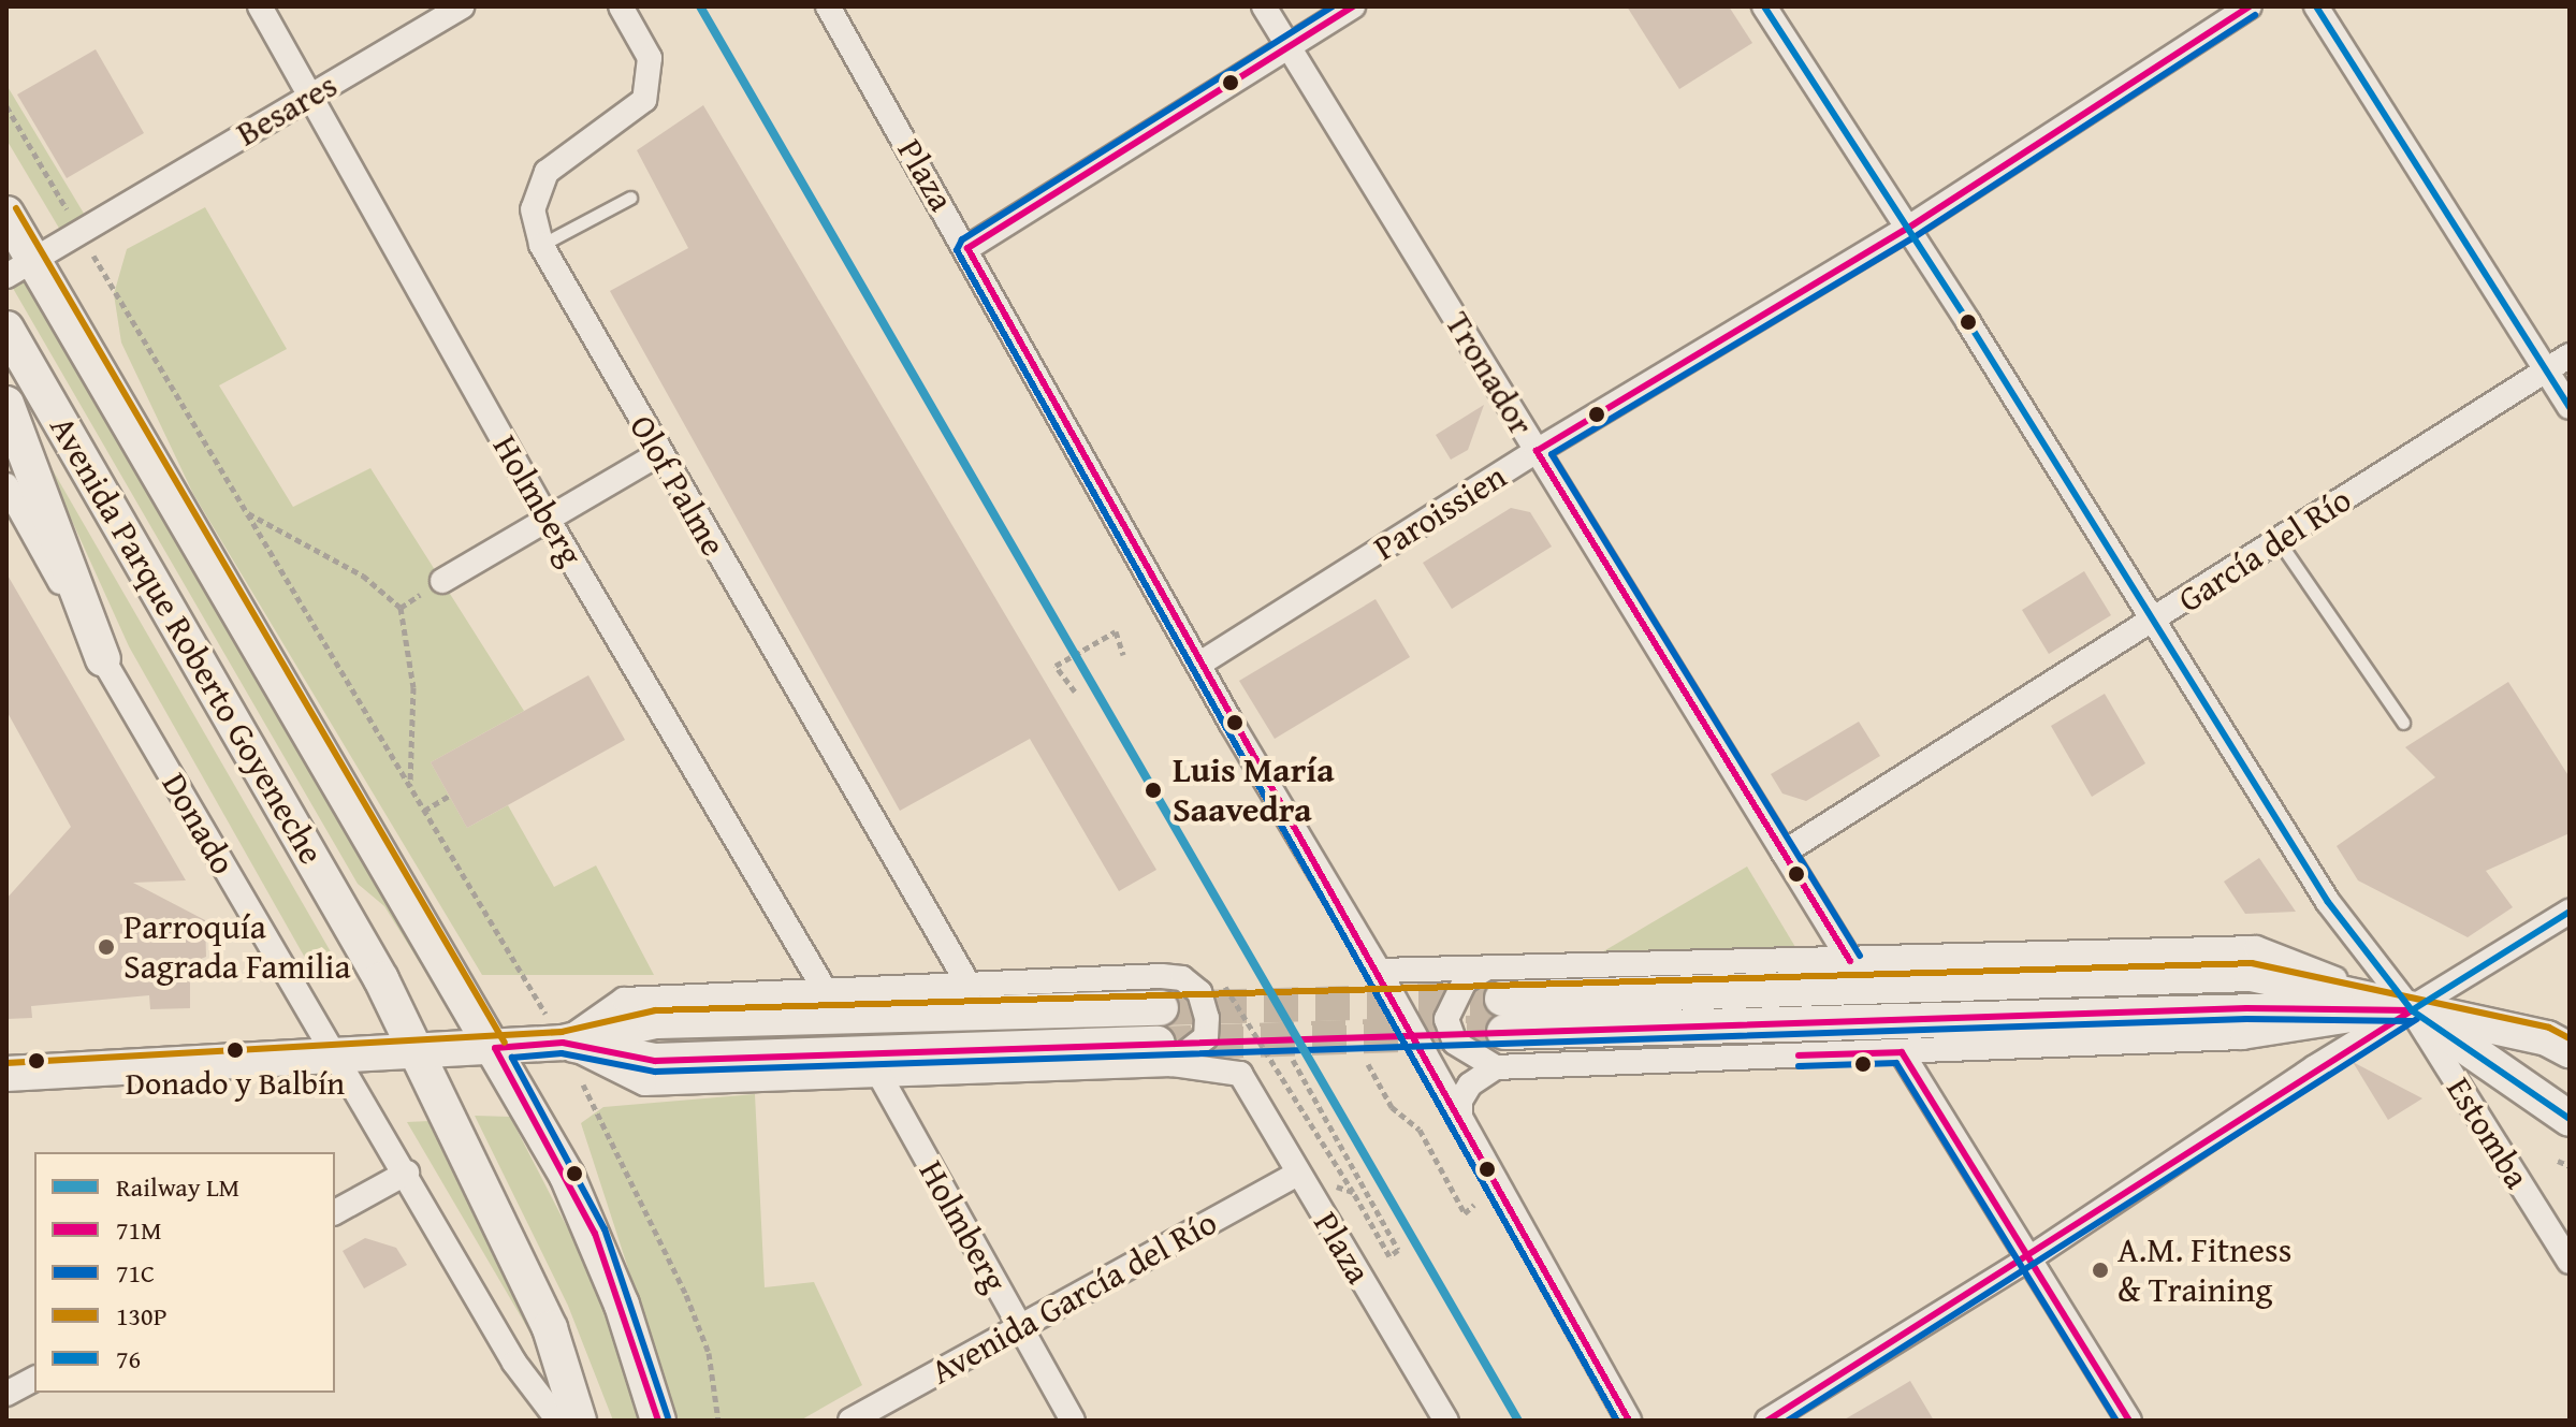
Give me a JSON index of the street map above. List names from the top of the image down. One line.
{"streets":{"main road":["Avenida Parque Roberto Goyeneche"],"street":["Besares","Plaza","Tronador","Olof Palme","Holmberg","Paroissien","García del Río","Donado","Estomba","Avenida García del Río"]},"crossings":[["Besares","Holmberg"],["Besares","Avenida Parque Roberto Goyeneche"],["Plaza","Paroissien"],["Plaza","Avenida García del Río"],["Tronador","Paroissien"],["Tronador","García del Río"],["Holmberg","Avenida García del Río"],["Paroissien","Estomba"],["García del Río","Estomba"]],"places":["Luis María Saavedra","Parroquía Sagrada Familia","Donado y Balbín","A.M. Fitness & Training"],"lines":["rail line LM","transit line 71M","transit line 71C","transit line 76","transit line 130P"],"legend":["Railway LM","71M","71C","130P","76"]}
